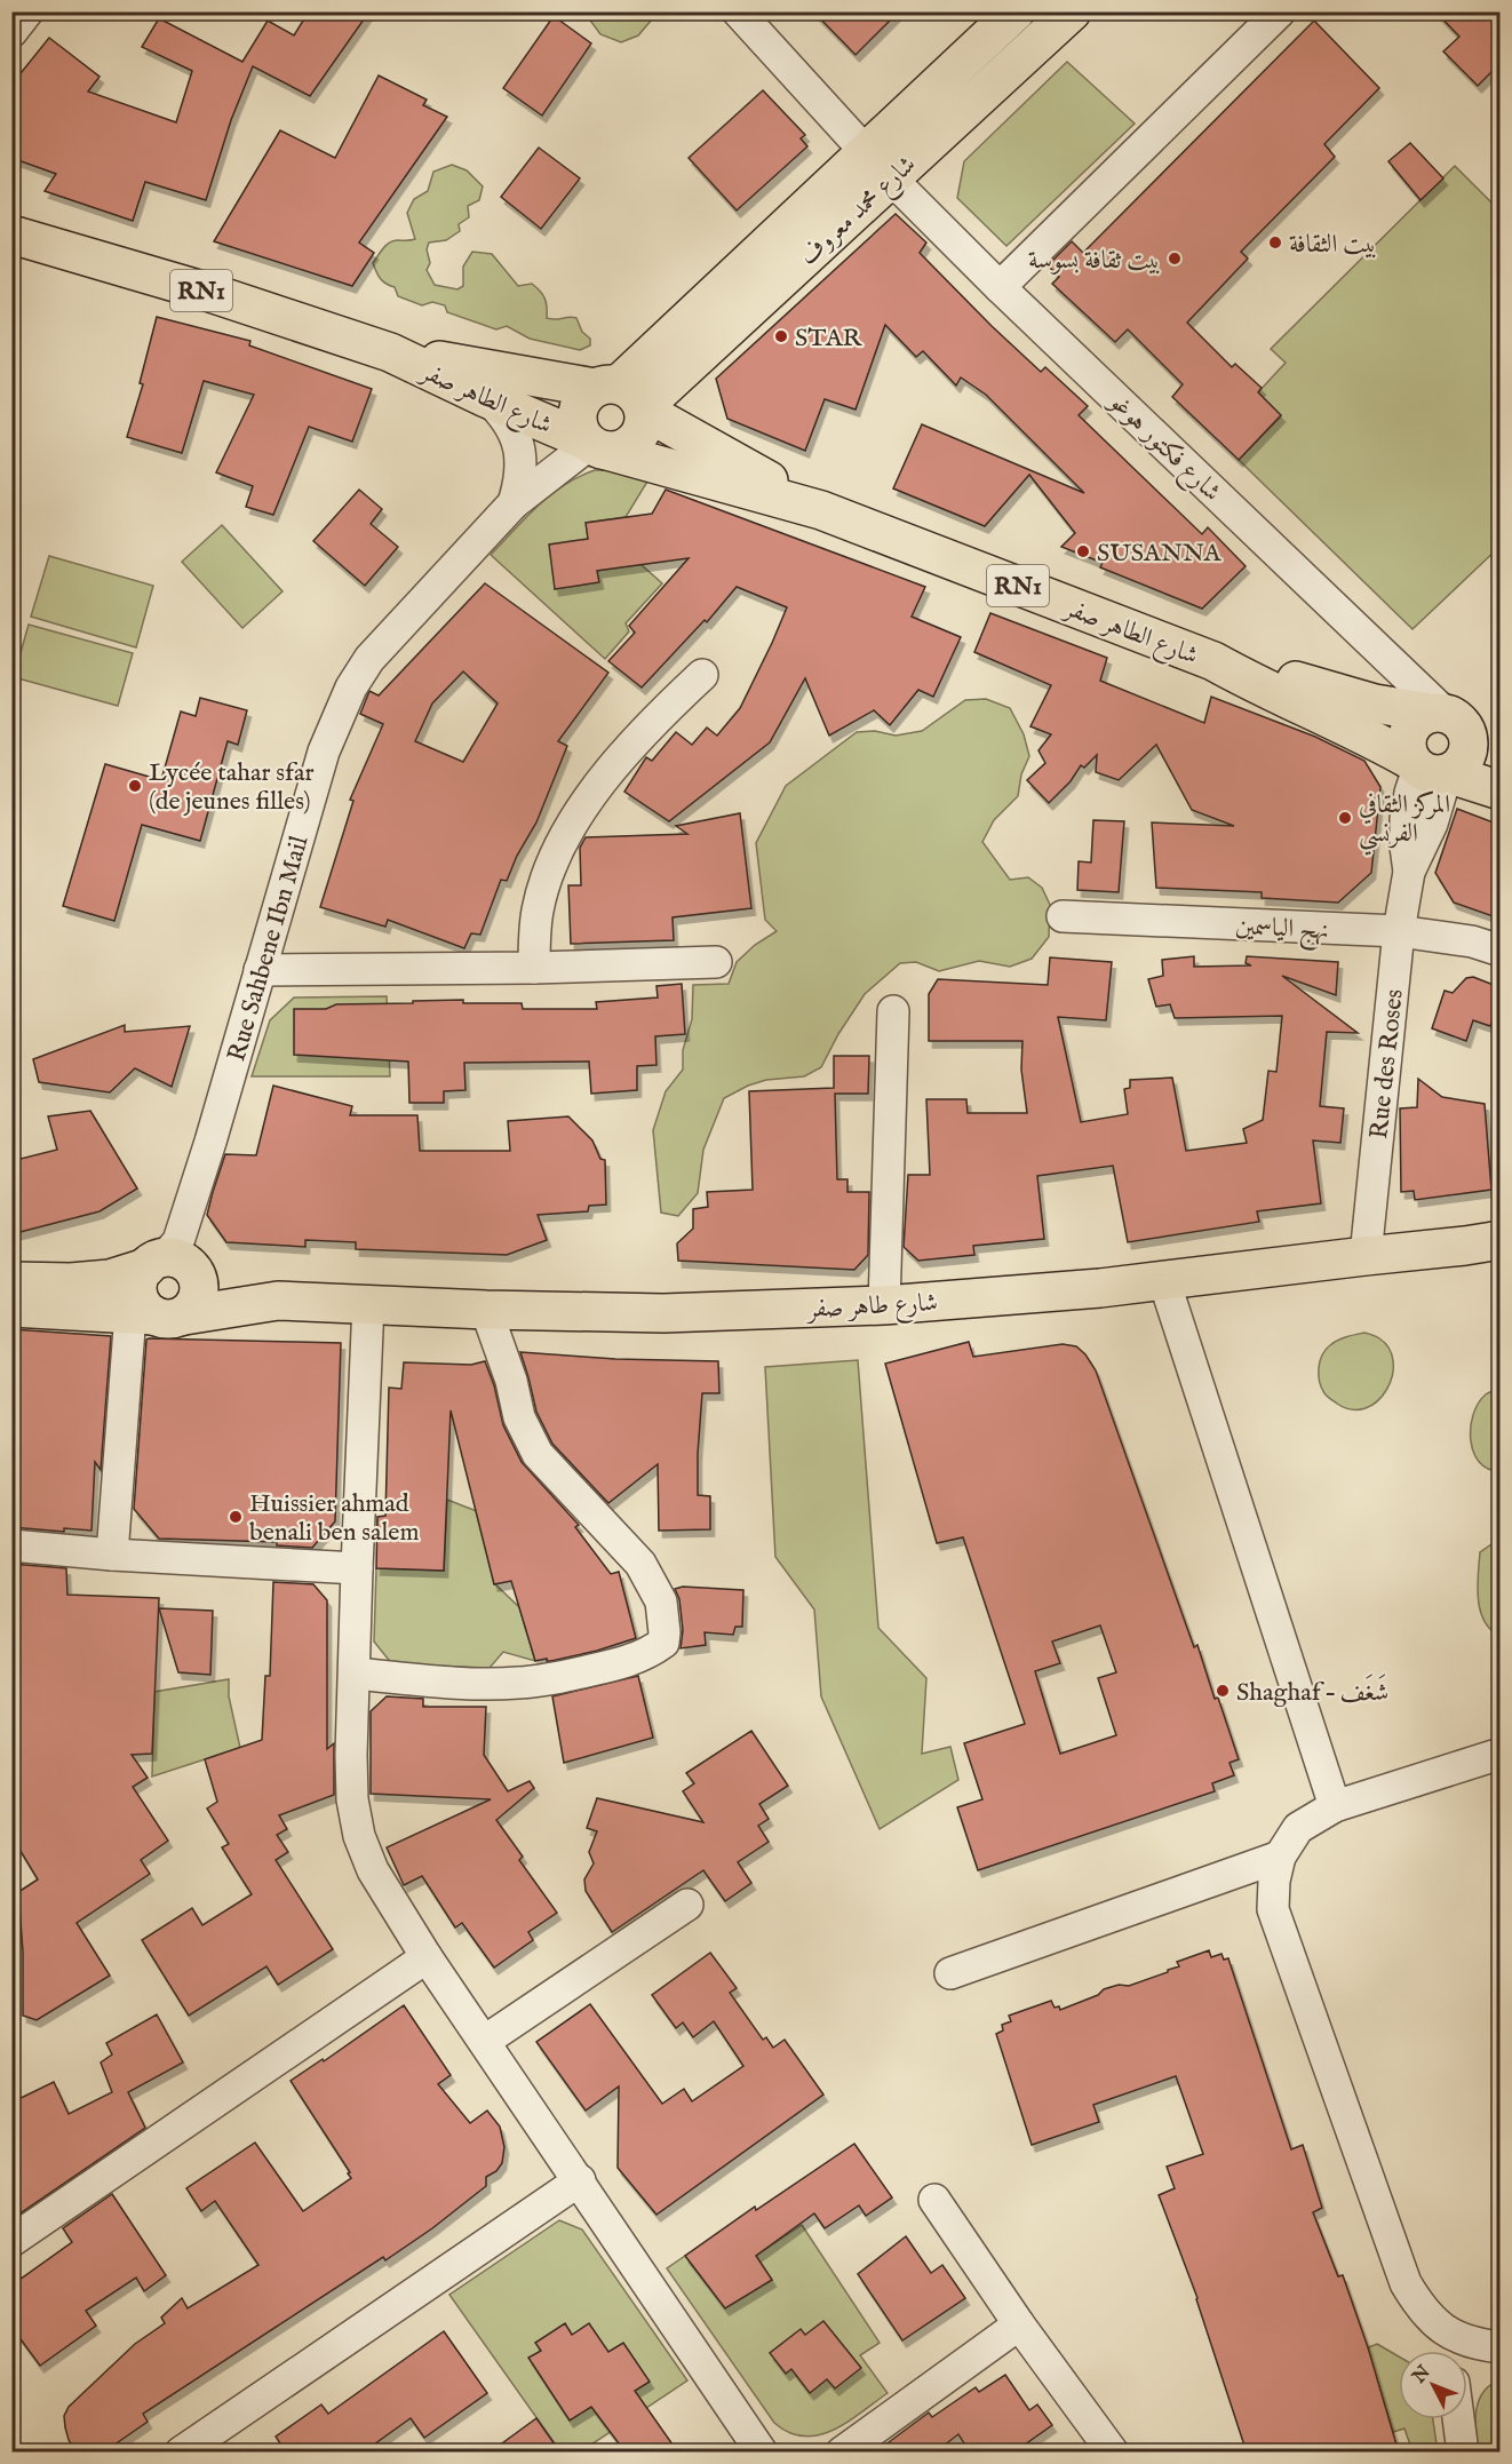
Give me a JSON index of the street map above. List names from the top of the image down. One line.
{"streets":{"main road":["شارع محمد معروف","RN1","شارع الطاهر صفر","شارع طاهر صفر"],"street":["شارع فكتور هوغو","نهج الياسمين","Rue Sahbene Ibn Mail","Rue des Roses"]},"crossings":[["شارع محمد معروف","شارع الطاهر صفر"],["شارع محمد معروف","شارع فكتور هوغو"],["شارع محمد معروف","Rue Sahbene Ibn Mail"],["شارع الطاهر صفر","شارع فكتور هوغو"],["شارع الطاهر صفر","Rue Sahbene Ibn Mail"],["شارع الطاهر صفر","Rue des Roses"],["شارع فكتور هوغو","Rue des Roses"],["نهج الياسمين","Rue des Roses"],["Rue Sahbene Ibn Mail","شارع طاهر صفر"],["Rue des Roses","شارع طاهر صفر"]],"places":["بيت الثقافة","بيت ثقافة بسوسة","STAR","SUSANNA","Lycée tahar sfar (de jeunes filles)","المركز الثقافي الفرنسي","Huissier ahmad benali ben salem","Shaghaf – شَغَف"],"north":"top left"}
